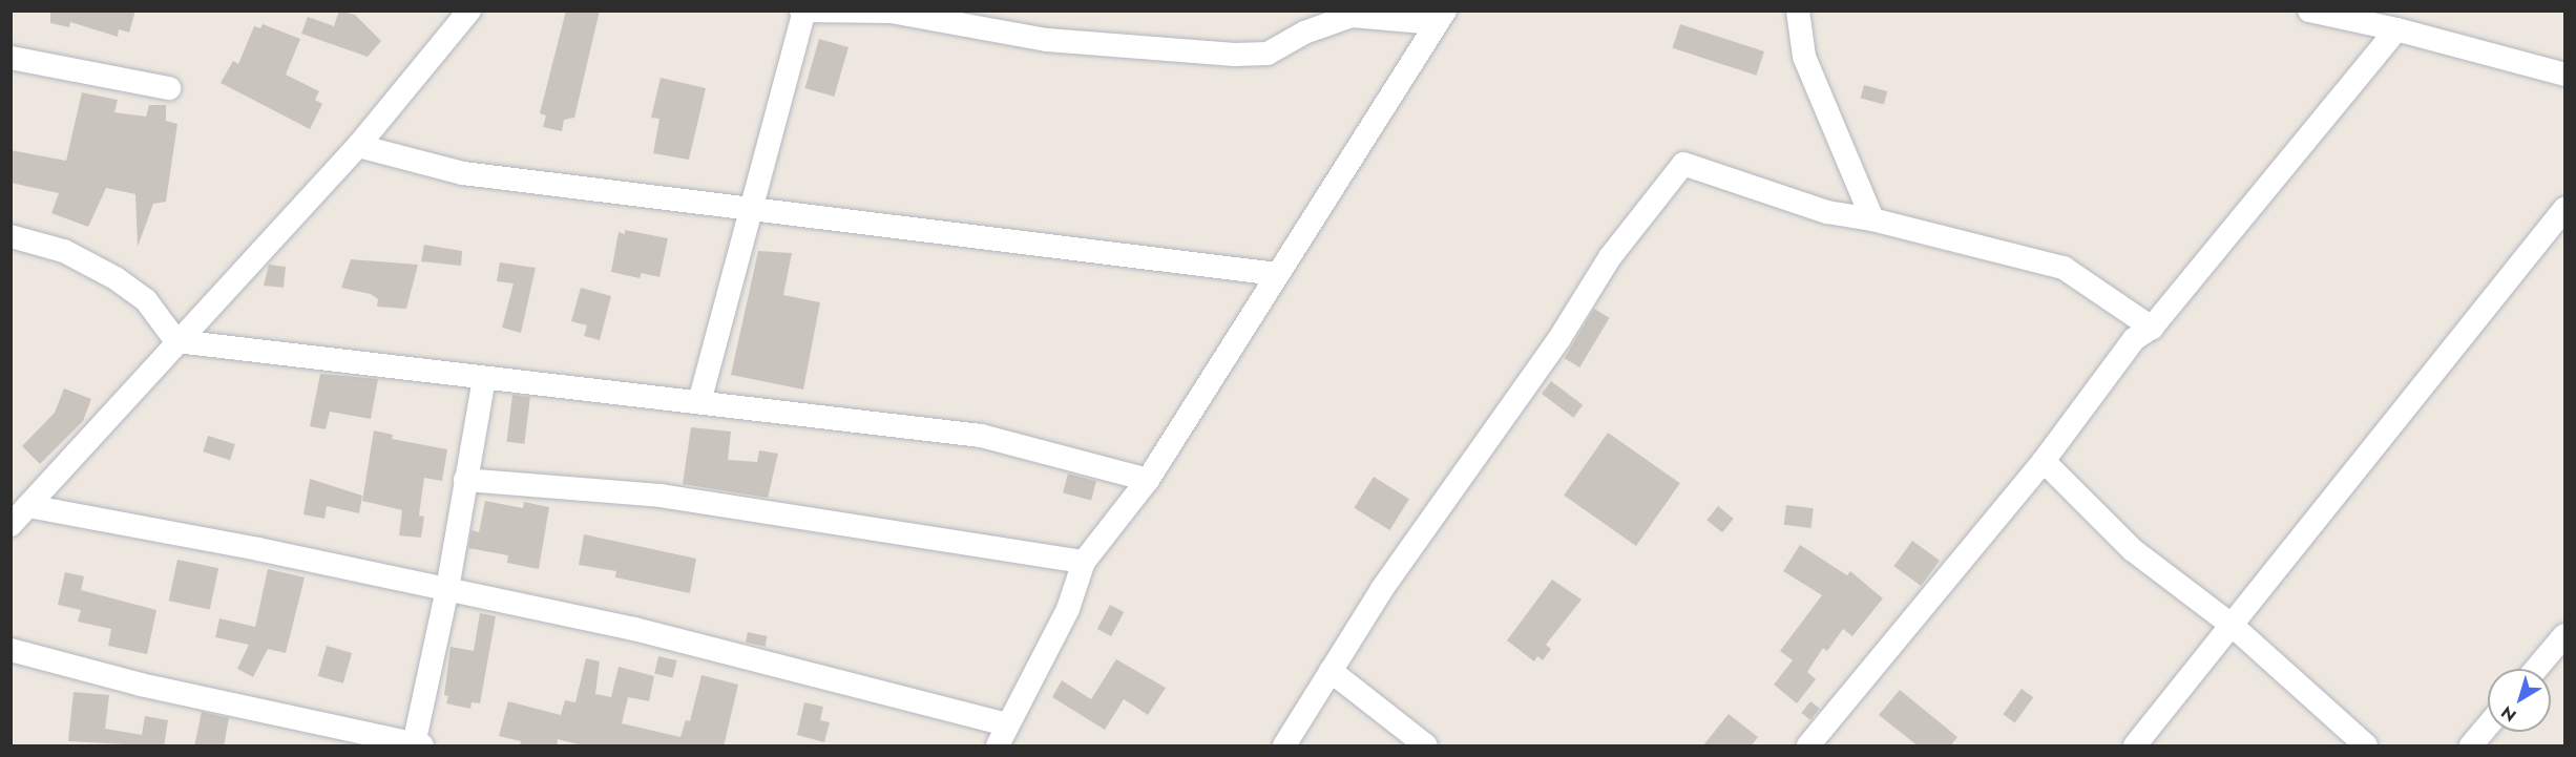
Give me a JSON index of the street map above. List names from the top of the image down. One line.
{"north":"bottom left"}
